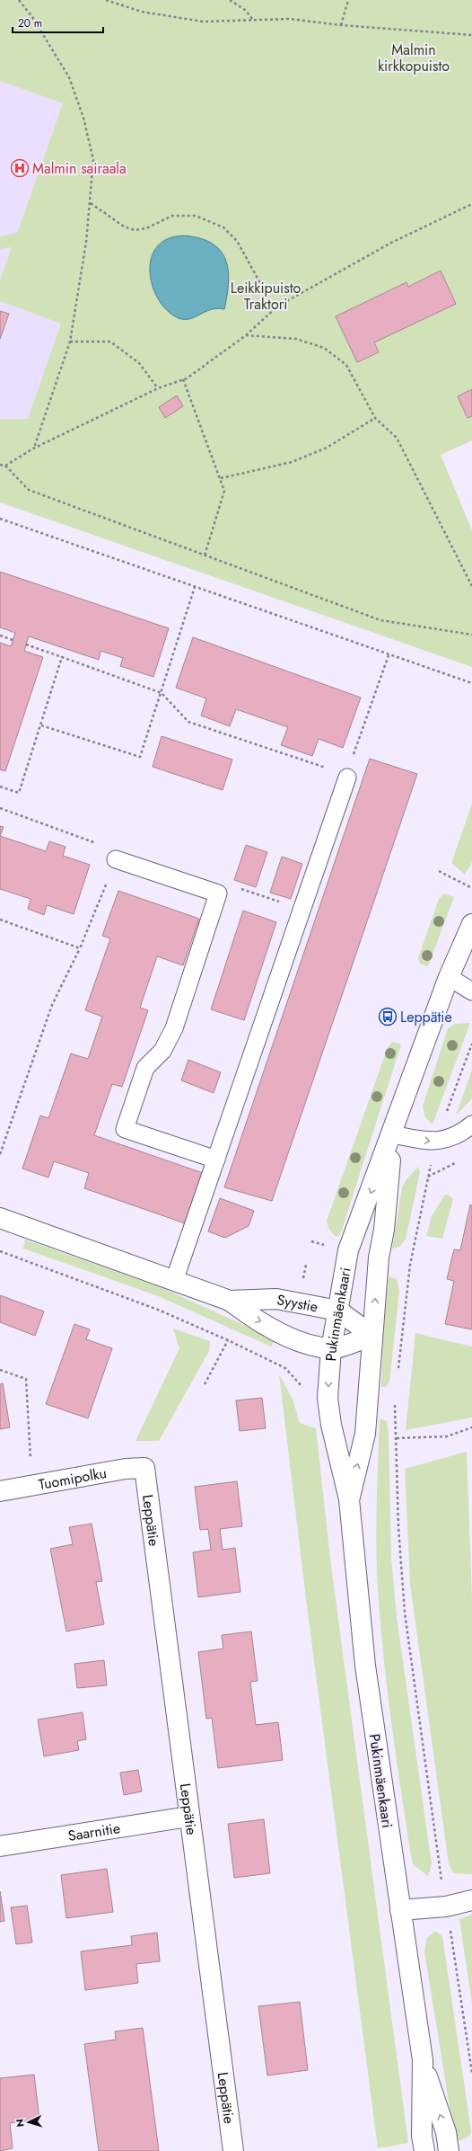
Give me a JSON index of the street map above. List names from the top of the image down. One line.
{"streets":{"main road":["Syystie","Pukinmäenkaari","Tuomipolku","Leppätie","Saarnitie"]},"crossings":[["Syystie","Pukinmäenkaari"],["Tuomipolku","Leppätie"],["Leppätie","Saarnitie"]],"parks":["Malmin kirkkopuisto","Leikkipuisto Traktori"],"places":{"hospital":["Malmin sairaala"],"bus stop":["Leppätie"]},"scale_bar":"20 m","north":"left"}
